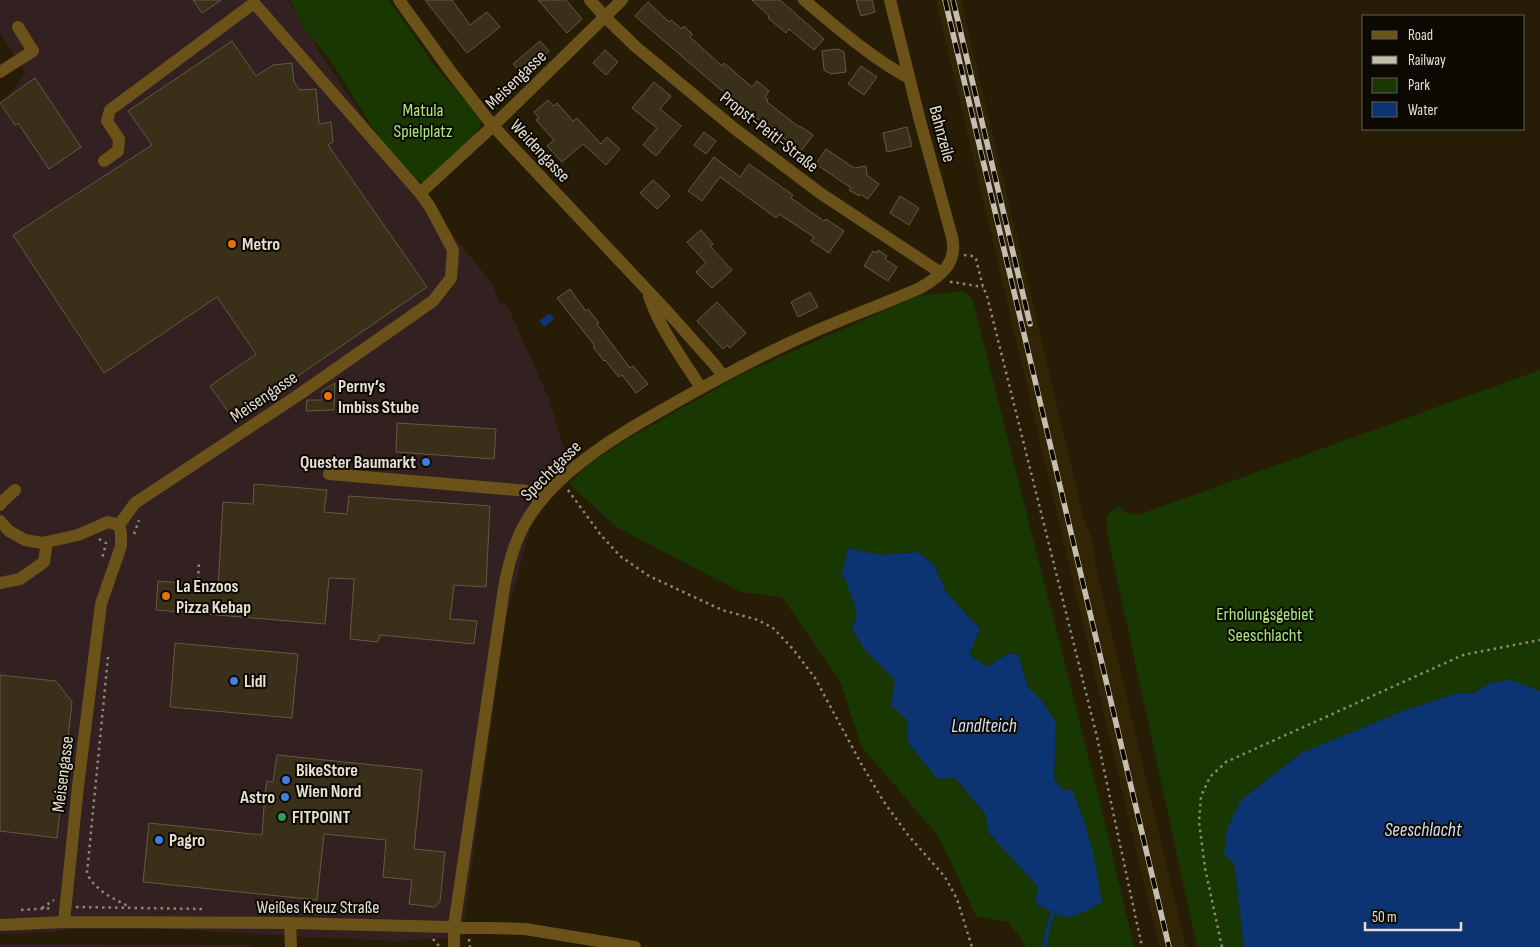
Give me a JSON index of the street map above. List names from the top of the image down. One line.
{"streets":{"street":["Meisengasse","Propst-Peitl-Straße","Bahnzeile","Weidengasse","Spechtgasse","Weißes Kreuz Straße"]},"crossings":[["Meisengasse","Propst-Peitl-Straße"],["Meisengasse","Weidengasse"],["Meisengasse","Weißes Kreuz Straße"],["Propst-Peitl-Straße","Spechtgasse"],["Weidengasse","Spechtgasse"],["Spechtgasse","Weißes Kreuz Straße"]],"water":["Landlteich","Seeschlacht"],"parks":["Matula Spielplatz","Erholungsgebiet Seeschlacht"],"places":["Metro","Perny’s Imbiss Stube","Quester Baumarkt","La Enzoos Pizza Kebap","Lidl","BikeStore Wien Nord","Astro","FITPOINT","Pagro"],"legend":["Road","Railway","Park","Water"],"scale_bar":"50 m"}
